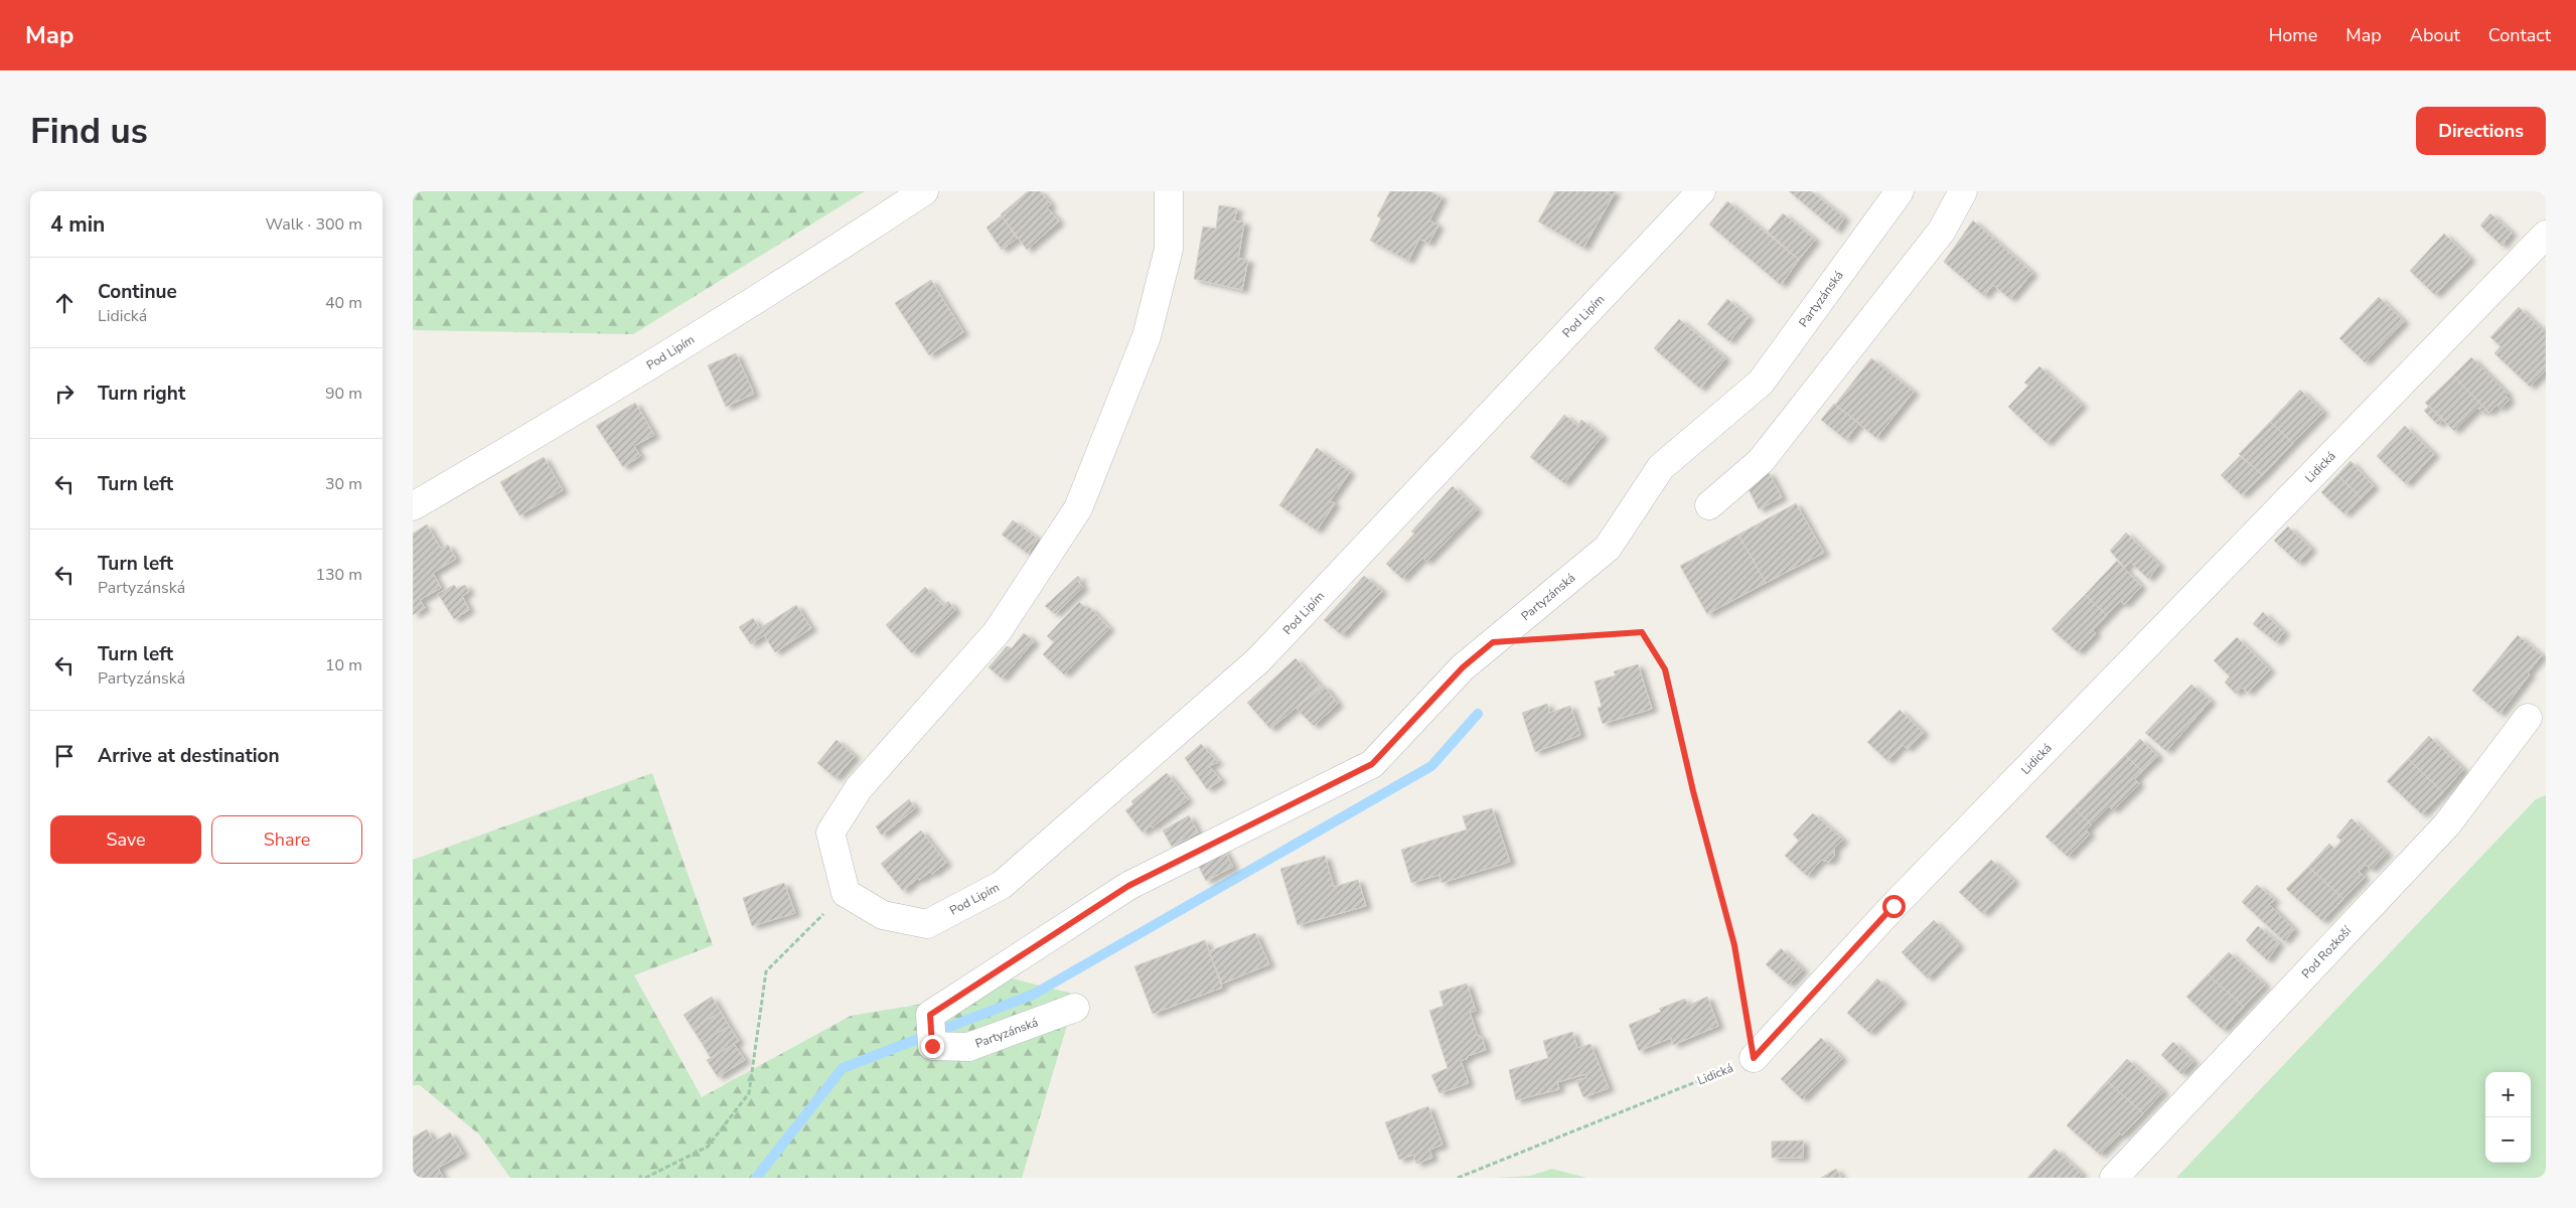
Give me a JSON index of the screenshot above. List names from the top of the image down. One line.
{"streets":{"street":["Partyzánská","Pod Lipím","Lidická","Pod Rozkoší"]},"page":{"header":"Map","nav":["Home","Map","About","Contact"],"buttons":["Directions",["Save","Share"]],"title":"Find us","heading":["4 min","Walk · 300 m"],"list":[["Continue","Lidická","40 m"],["Turn right","90 m"],["Turn left","30 m"],["Turn left","Partyzánská","130 m"],["Turn left","Partyzánská","10 m"],"Arrive at destination"],"map_buttons":["+","−"]}}
